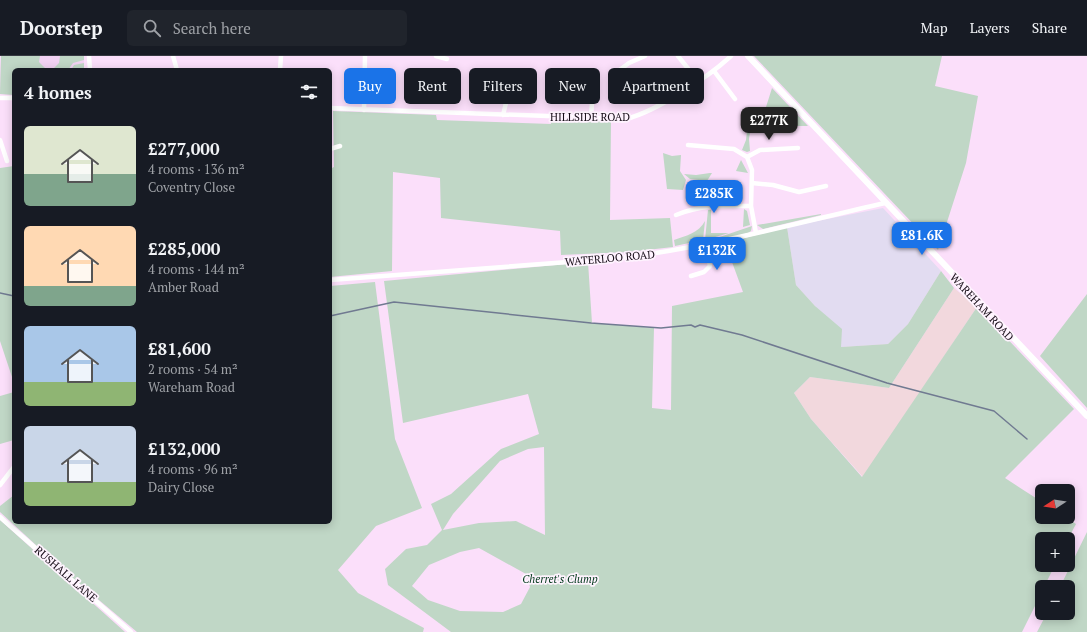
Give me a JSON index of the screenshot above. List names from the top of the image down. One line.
{"streets":{"street":["HILLSIDE ROAD","WATERLOO ROAD","WAREHAM ROAD","RUSHALL LANE"]},"crossings":[["WATERLOO ROAD","WAREHAM ROAD"]],"parks":["Cherret's Clump"],"north":"left","page":{"header":"Doorstep","search":"Search here","nav":["Map","Layers","Share"],"chip":["Buy","Rent","Filters","New","Apartment"],"heading":"4 homes","price":["£277K","£285K","£81.6K","£132K"],"list":[{"name":"£277,000","note":"4 rooms · 136 m² · Coventry Close"},{"name":"£285,000","note":"4 rooms · 144 m² · Amber Road"},{"name":"£81,600","note":"2 rooms · 54 m² · Wareham Road"},{"name":"£132,000","note":"4 rooms · 96 m² · Dairy Close"}],"map_buttons":["+","−"]}}
